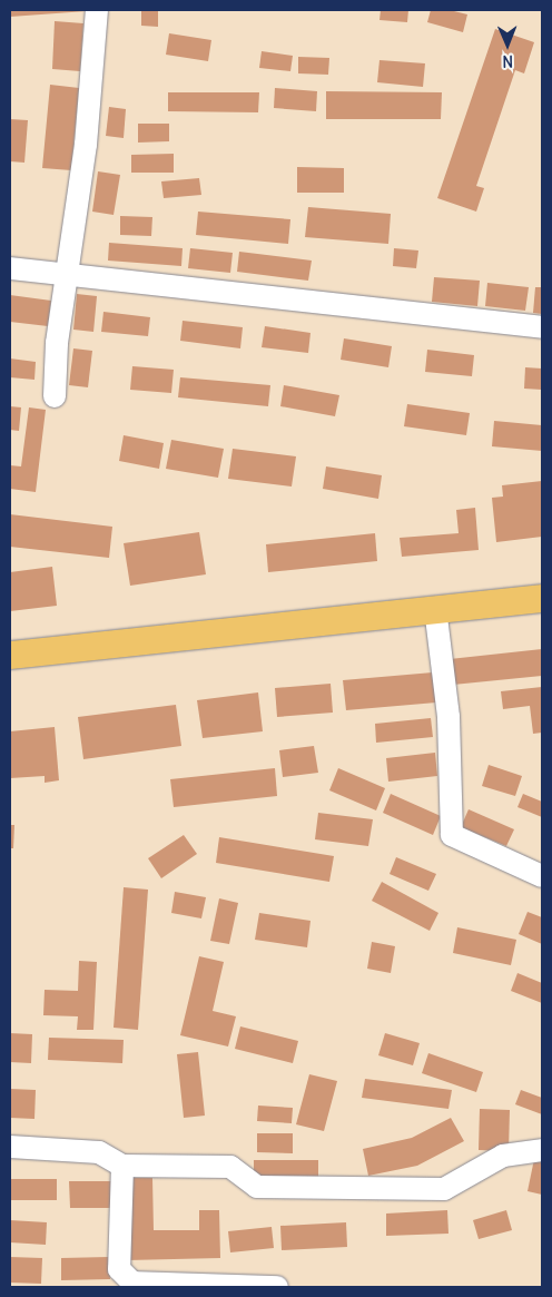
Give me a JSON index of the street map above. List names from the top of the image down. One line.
{"north":"bottom"}
